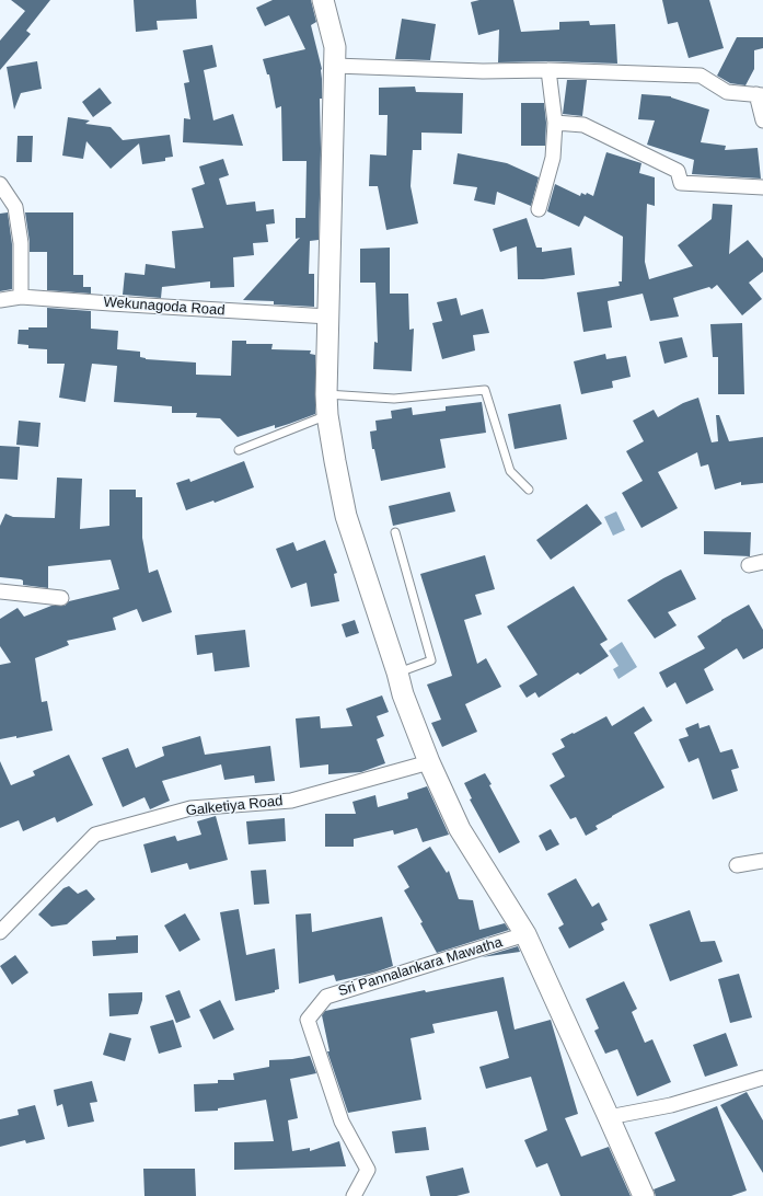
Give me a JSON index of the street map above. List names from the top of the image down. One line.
{"streets":{"street":["Wekunagoda Road","Galketiya Road","Sri Pannalankara Mawatha"]}}
